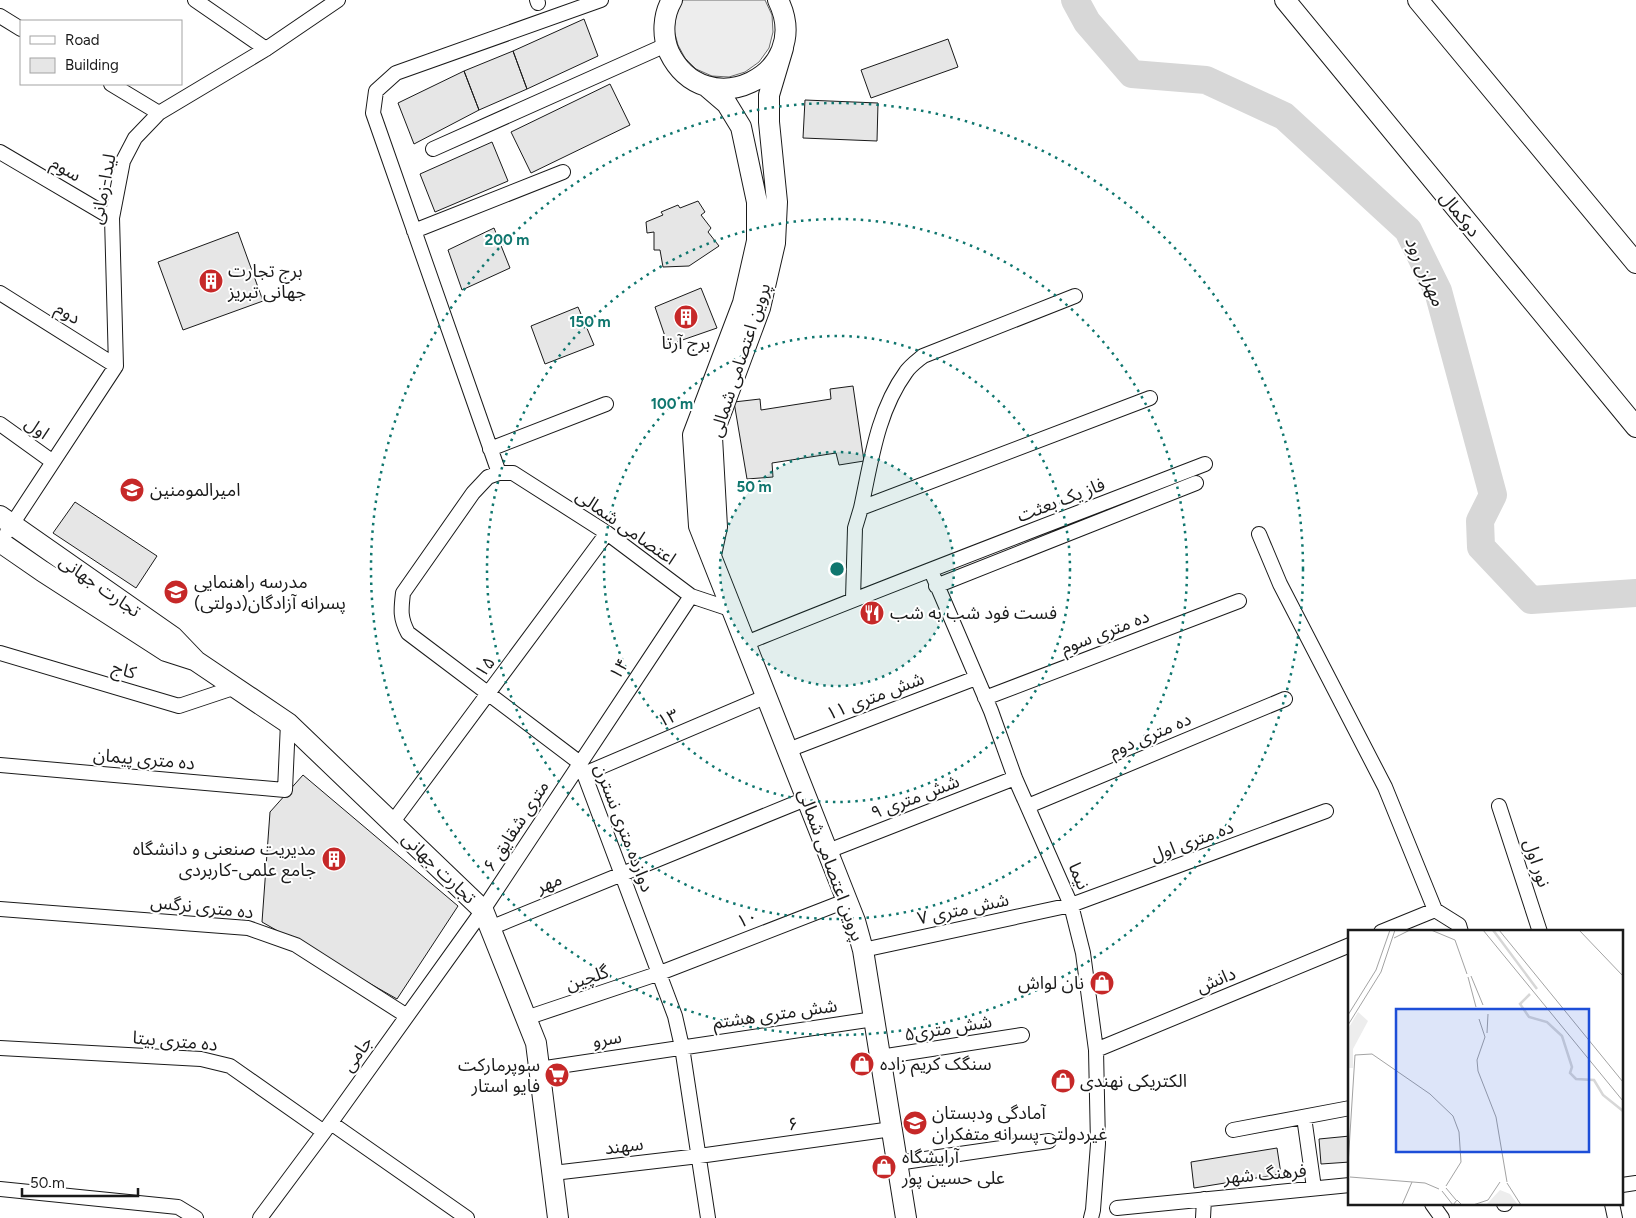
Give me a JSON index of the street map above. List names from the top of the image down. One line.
{"streets":{"main road":["دوکمال","پروین اعتصامی شمالی","تجارت جهانی"],"street":["سوم","لیدا-زمانی","دوم","اول","فاز یک بعثت","اعتصامی شمالی","ده متری سوم","۱۵","۱۴","کاج","۱۱ شش متری","۱۳","ده متری دوم","ده متری پیمان","۹ شش متری","۶ متری شقایق","دوازده متری نسترن","ده متری اول","نور اول","نیما","مهر","ده متری نرگس","۷ شش متری","۱۰","گلچین","دانش","شش متری هشتم","۵شش متری","سرو","ده متری بیتا","جامی","۶","سهند","فرهنگ شهر"]},"crossings":[["سوم","لیدا-زمانی"],["لیدا-زمانی","دوم"],["پروین اعتصامی شمالی","فاز یک بعثت"],["پروین اعتصامی شمالی","اعتصامی شمالی"],["پروین اعتصامی شمالی","۱۱ شش متری"],["پروین اعتصامی شمالی","۱۳"],["پروین اعتصامی شمالی","۹ شش متری"],["پروین اعتصامی شمالی","مهر"],["پروین اعتصامی شمالی","۷ شش متری"],["پروین اعتصامی شمالی","۱۰"],["پروین اعتصامی شمالی","شش متری هشتم"],["پروین اعتصامی شمالی","۵شش متری"],["پروین اعتصامی شمالی","۶"],["فاز یک بعثت","نیما"],["اعتصامی شمالی","۱۵"],["اعتصامی شمالی","۱۴"],["اعتصامی شمالی","دوازده متری نسترن"],["تجارت جهانی","۱۵"],["تجارت جهانی","کاج"],["تجارت جهانی","ده متری پیمان"],["تجارت جهانی","۶ متری شقایق"],["تجارت جهانی","مهر"],["تجارت جهانی","گلچین"],["تجارت جهانی","سرو"],["تجارت جهانی","جامی"],["تجارت جهانی","سهند"],["ده متری سوم","نیما"],["۱۵","دوازده متری نسترن"],["۱۴","۱۳"],["۱۴","۶ متری شقایق"],["۱۴","دوازده متری نسترن"],["۱۱ شش متری","نیما"],["۱۳","۶ متری شقایق"],["۱۳","دوازده متری نسترن"],["ده متری دوم","نیما"],["۹ شش متری","نیما"],["۶ متری شقایق","دوازده متری نسترن"],["۶ متری شقایق","مهر"],["۶ متری شقایق","جامی"],["دوازده متری نسترن","مهر"],["دوازده متری نسترن","۱۰"],["دوازده متری نسترن","گلچین"],["دوازده متری نسترن","شش متری هشتم"],["دوازده متری نسترن","سرو"],["دوازده متری نسترن","۶"],["دوازده متری نسترن","سهند"],["ده متری اول","نیما"],["ده متری اول","۷ شش متری"],["نیما","۷ شش متری"],["نیما","دانش"],["مهر","جامی"],["ده متری نرگس","جامی"],["۱۰","گلچین"],["شش متری هشتم","سرو"],["ده متری بیتا","جامی"],["۶","سهند"]],"water":["مهران رود"],"places":{"building":["برج تجارت جهانی تبریز","برج آرتا","مدیریت صنعنی و دانشگاه جامع علمی-کاربردی"],"school or university":["امیرالمومنین","مدرسه راهنمایی پسرانه آزادگان(دولتی)","آمادگی ودبستان غیردولتی پسرانه متفکران"],"restaurant":["فست فود شب به شب"],"shop":["نان لواش","سنگک کریم زاده","الکتریکی نهندی","آرایشگاه علی حسین پور"],"supermarket":["سوپرمارکت فایو استار"]},"legend":["Road","Building"],"scale_bar":"50 m","rings":["200 m","150 m","100 m","50 m"]}
